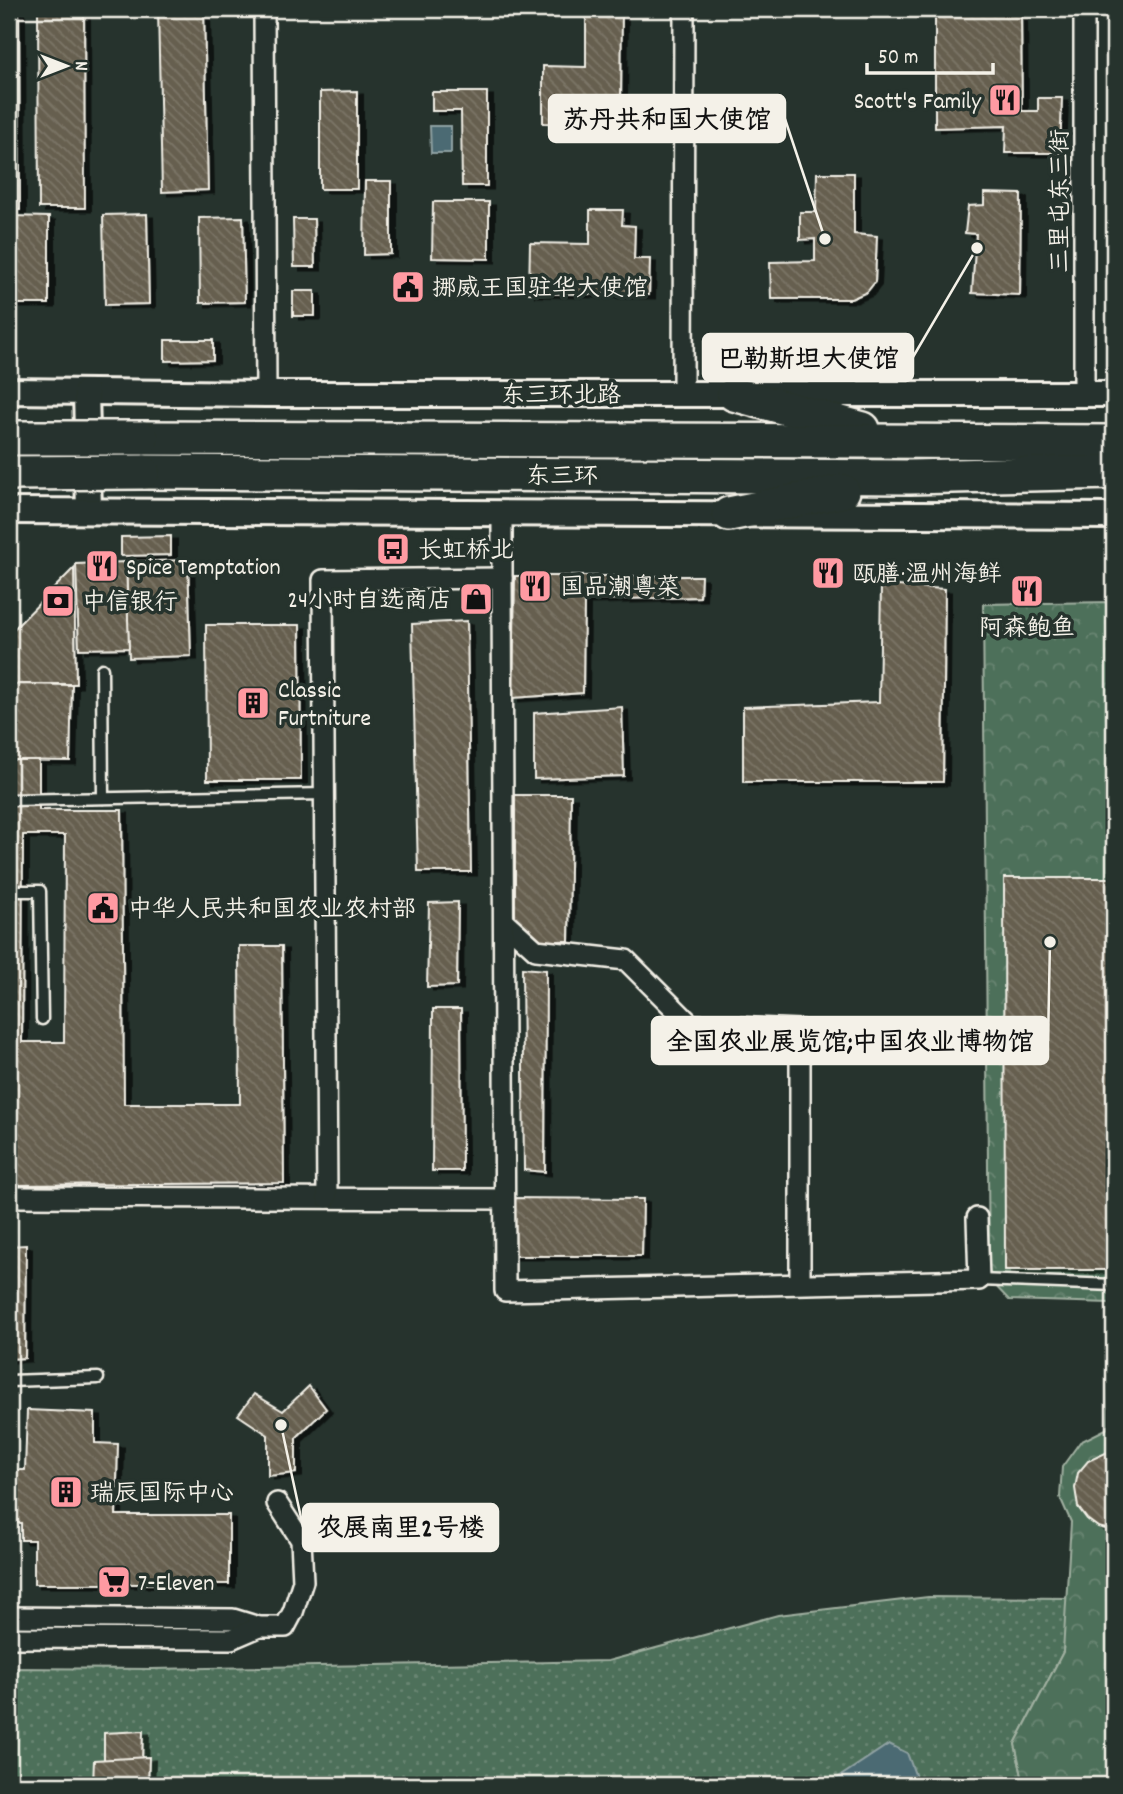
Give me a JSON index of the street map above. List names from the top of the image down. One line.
{"streets":{"highway":["东三环"],"street":["三里屯东三街","东三环北路"]},"crossings":[["三里屯东三街","东三环北路"]],"places":{"restaurant":["Scott's Family","Spice Temptation","瓯膳·温州海鲜","国品潮粤菜","阿森鲍鱼"],"other":["苏丹共和国大使馆","巴勒斯坦大使馆","全国农业展览馆;中国农业博物馆","农展南里2号楼"],"public building":["挪威王国驻华大使馆","中华人民共和国农业农村部"],"bus stop":["长虹桥北"],"shop":["24小时自选商店"],"bank":["中信银行"],"building":["Classic Furtniture","瑞辰国际中心"],"supermarket":["7-Eleven"]},"scale_bar":"50 m","north":"right"}
